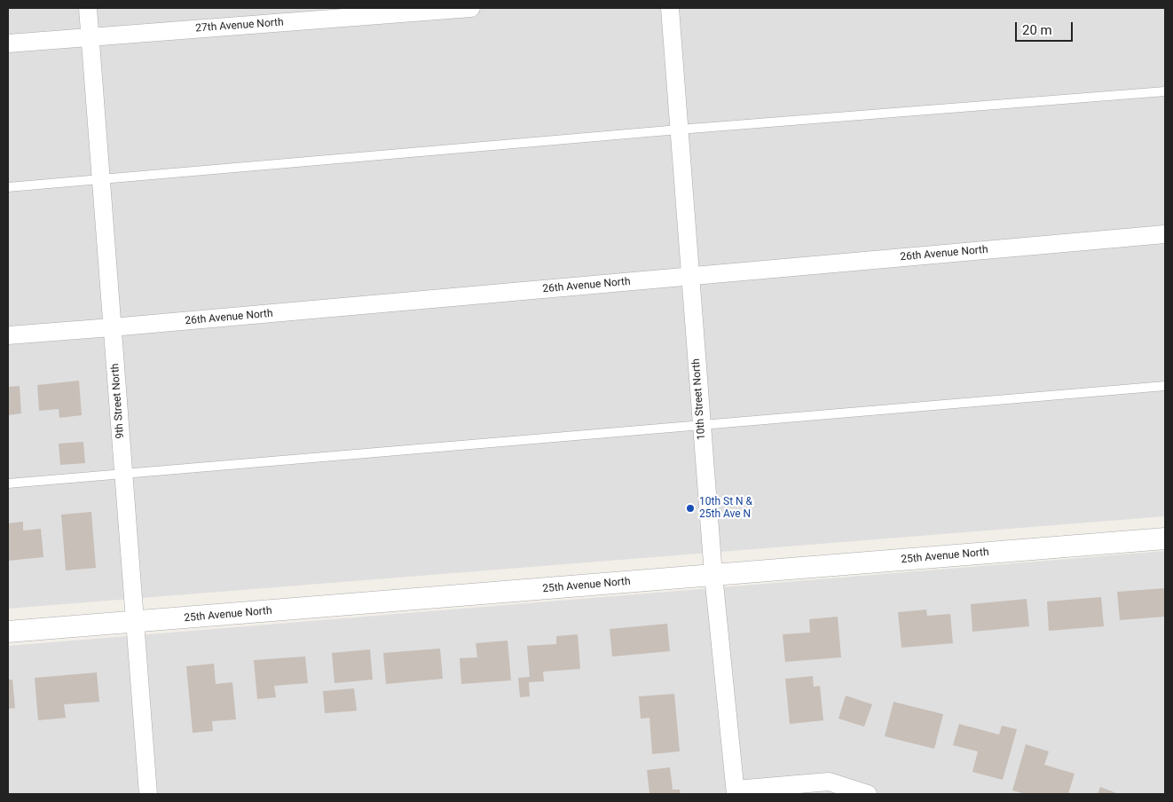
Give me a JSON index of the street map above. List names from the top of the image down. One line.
{"streets":{"street":["27th Avenue North","26th Avenue North","10th Street North","9th Street North","25th Avenue North"]},"crossings":[["27th Avenue North","9th Street North"],["26th Avenue North","10th Street North"],["26th Avenue North","9th Street North"],["10th Street North","25th Avenue North"],["9th Street North","25th Avenue North"]],"places":["10th St N & 25th Ave N"],"scale_bar":"20 m"}
